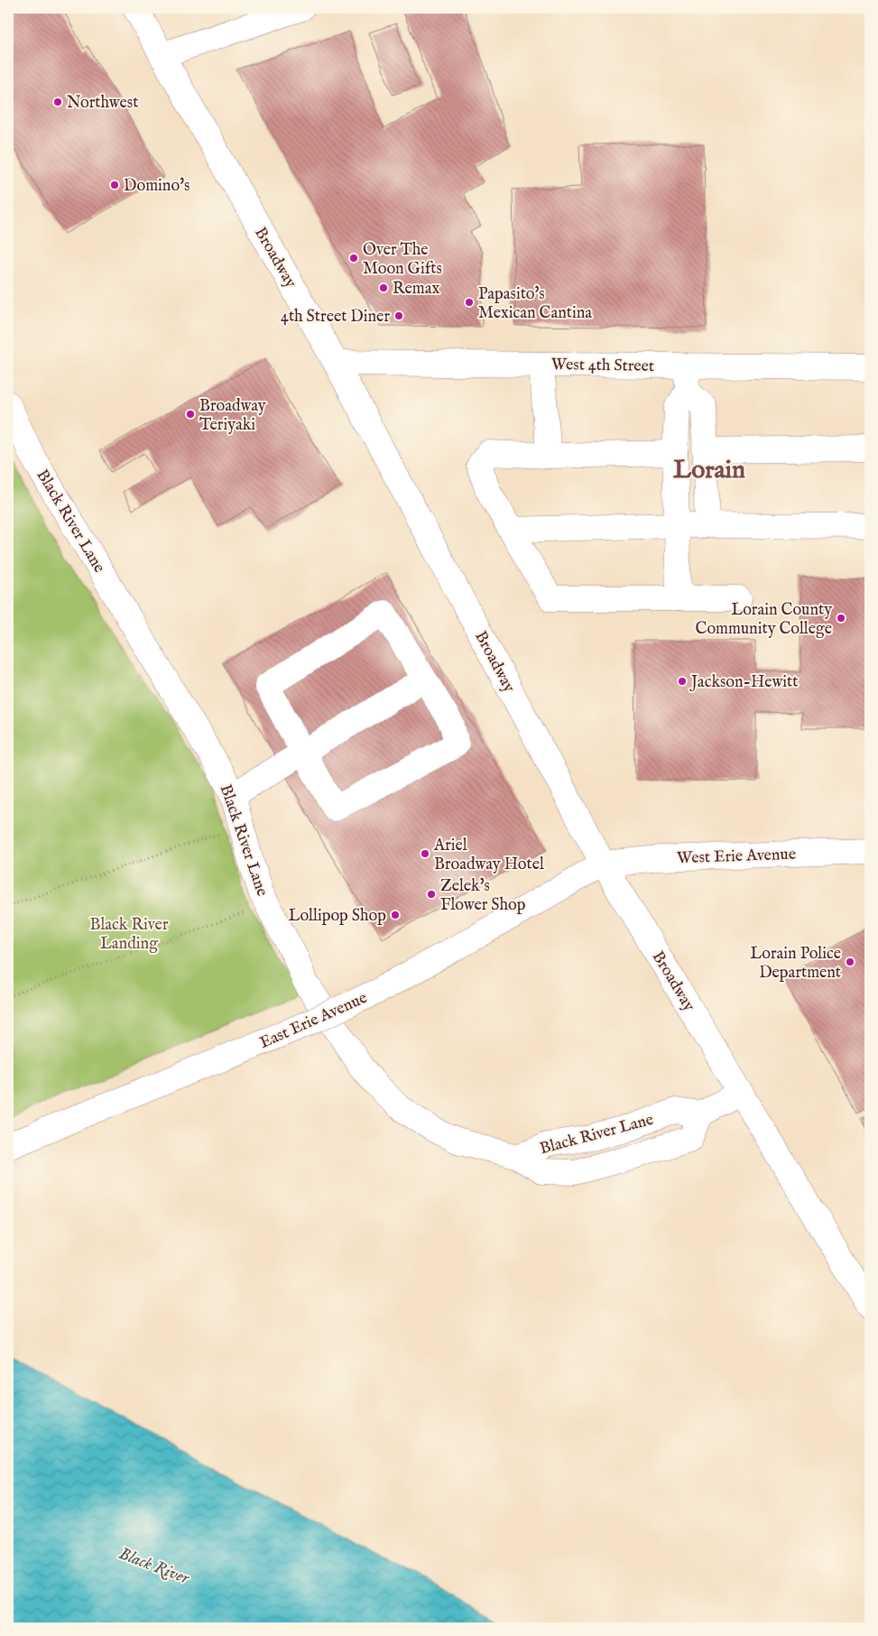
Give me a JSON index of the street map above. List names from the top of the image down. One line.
{"streets":{"street":["Broadway","West 4th Street","Black River Lane","West Erie Avenue","East Erie Avenue"]},"crossings":[["Broadway","West 4th Street"],["Broadway","Black River Lane"],["Broadway","West Erie Avenue"],["Broadway","East Erie Avenue"],["West Erie Avenue","East Erie Avenue"]],"districts":["Lorain"],"water":["Black River"],"parks":["Black River Landing"],"places":["Northwest","Domino's","Over The Moon Gifts","Remax","Papasito's Mexican Cantina","4th Street Diner","Broadway Teriyaki","Lorain County Community College","Jackson-Hewitt","Ariel Broadway Hotel","Zelek's Flower Shop","Lollipop Shop","Lorain Police Department"]}
